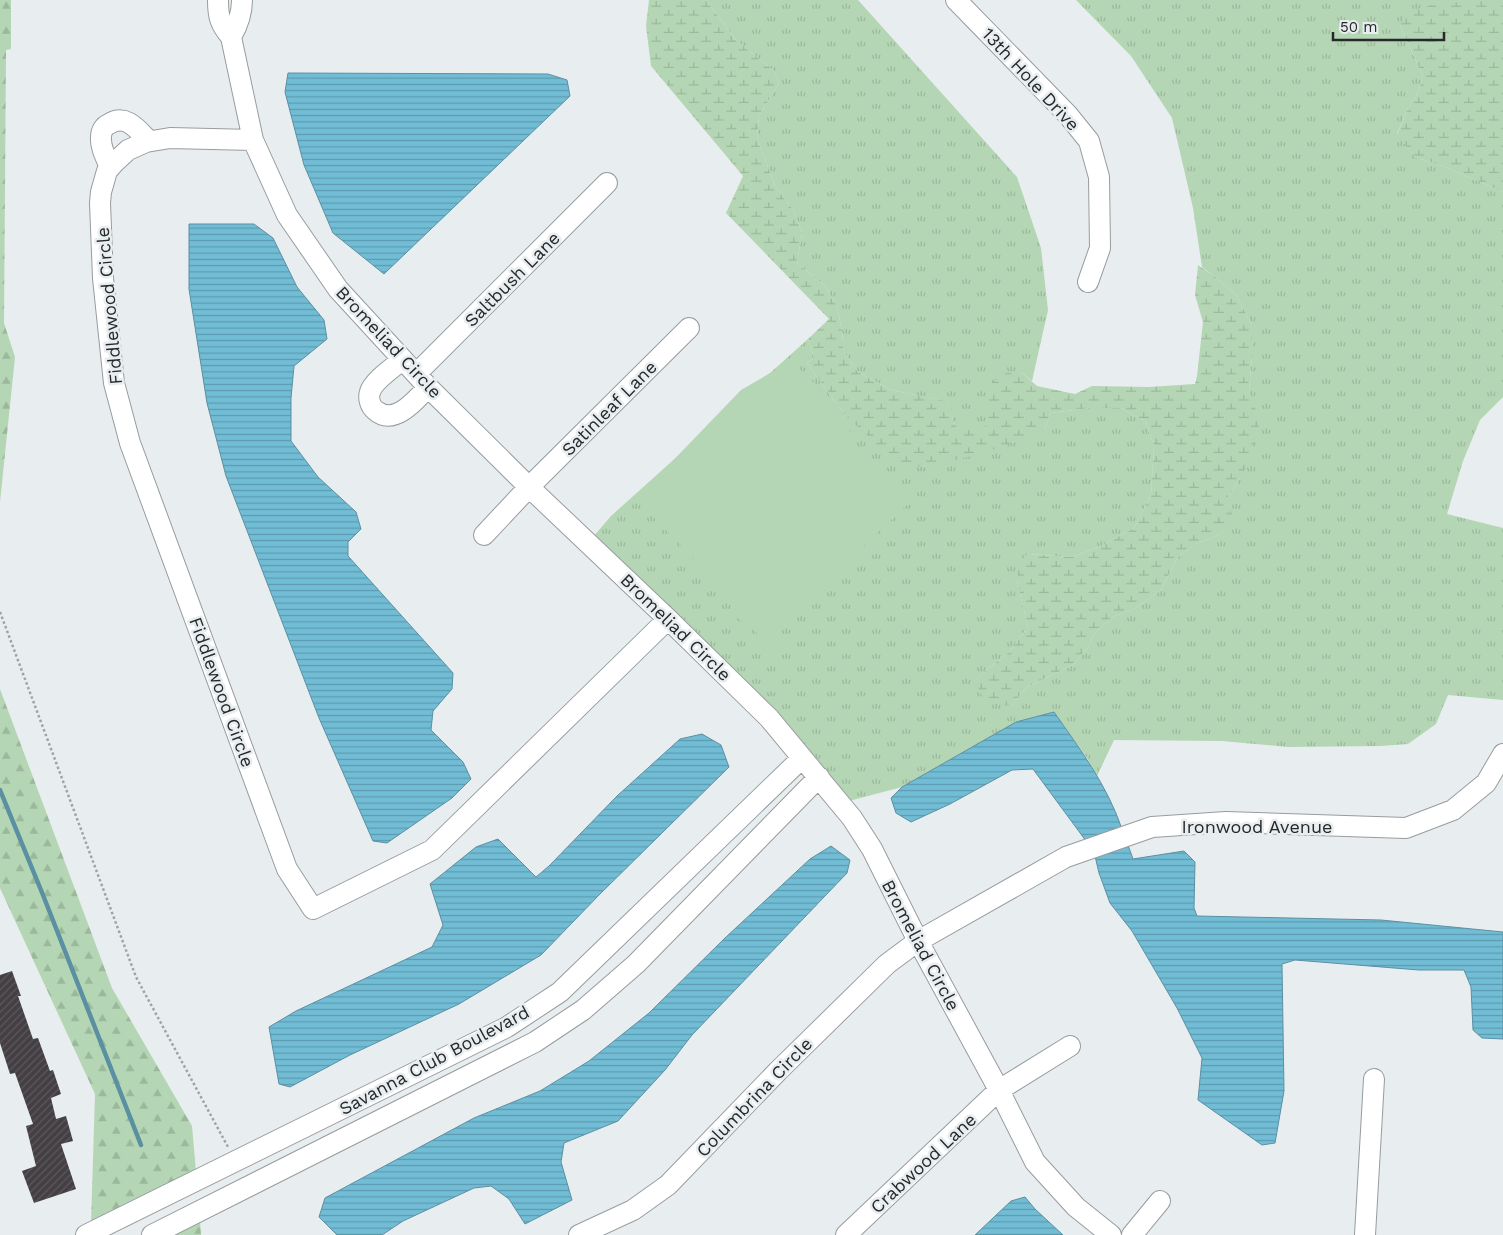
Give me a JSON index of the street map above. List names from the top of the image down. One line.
{"streets":{"street":["13th Hole Drive","Saltbush Lane","Fiddlewood Circle","Bromeliad Circle","Satinleaf Lane","Ironwood Avenue","Savanna Club Boulevard","Columbrina Circle","Crabwood Lane"]},"crossings":[["Saltbush Lane","Bromeliad Circle"],["Fiddlewood Circle","Bromeliad Circle"],["Bromeliad Circle","Satinleaf Lane"],["Bromeliad Circle","Ironwood Avenue"],["Bromeliad Circle","Savanna Club Boulevard"],["Bromeliad Circle","Columbrina Circle"],["Bromeliad Circle","Crabwood Lane"],["Ironwood Avenue","Columbrina Circle"]],"scale_bar":"50 m"}
